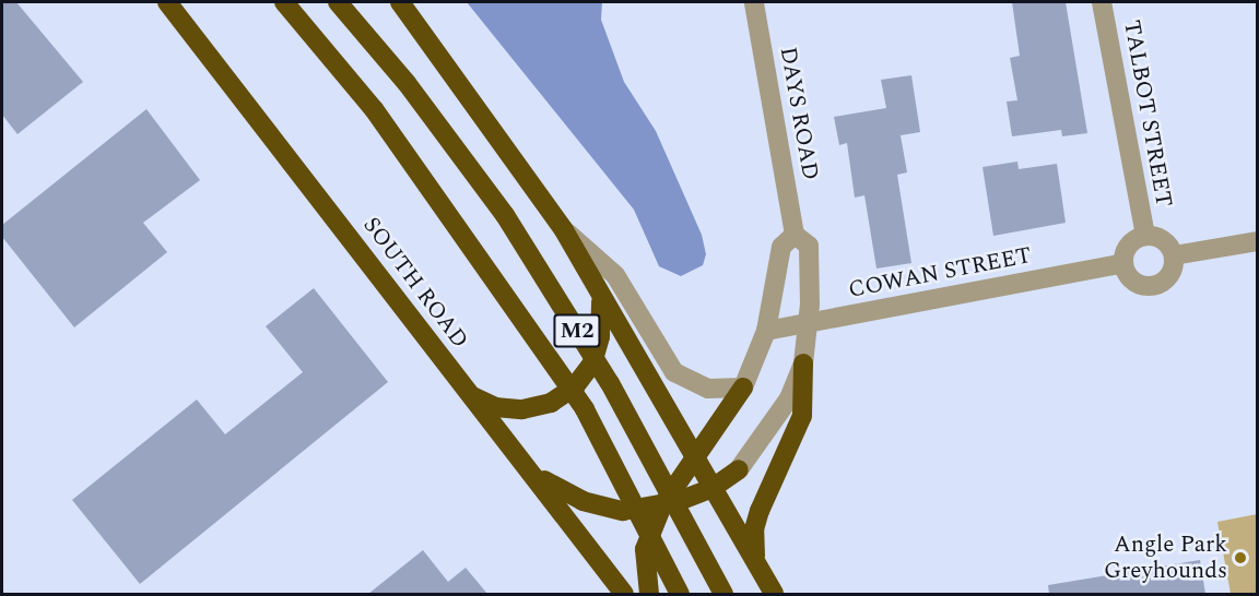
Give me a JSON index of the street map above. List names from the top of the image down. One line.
{"streets":{"highway":["SOUTH ROAD","M2"],"street":["DAYS ROAD","TALBOT STREET","COWAN STREET"]},"crossings":[["DAYS ROAD","COWAN STREET"],["TALBOT STREET","COWAN STREET"]],"places":["Angle Park Greyhounds"]}
